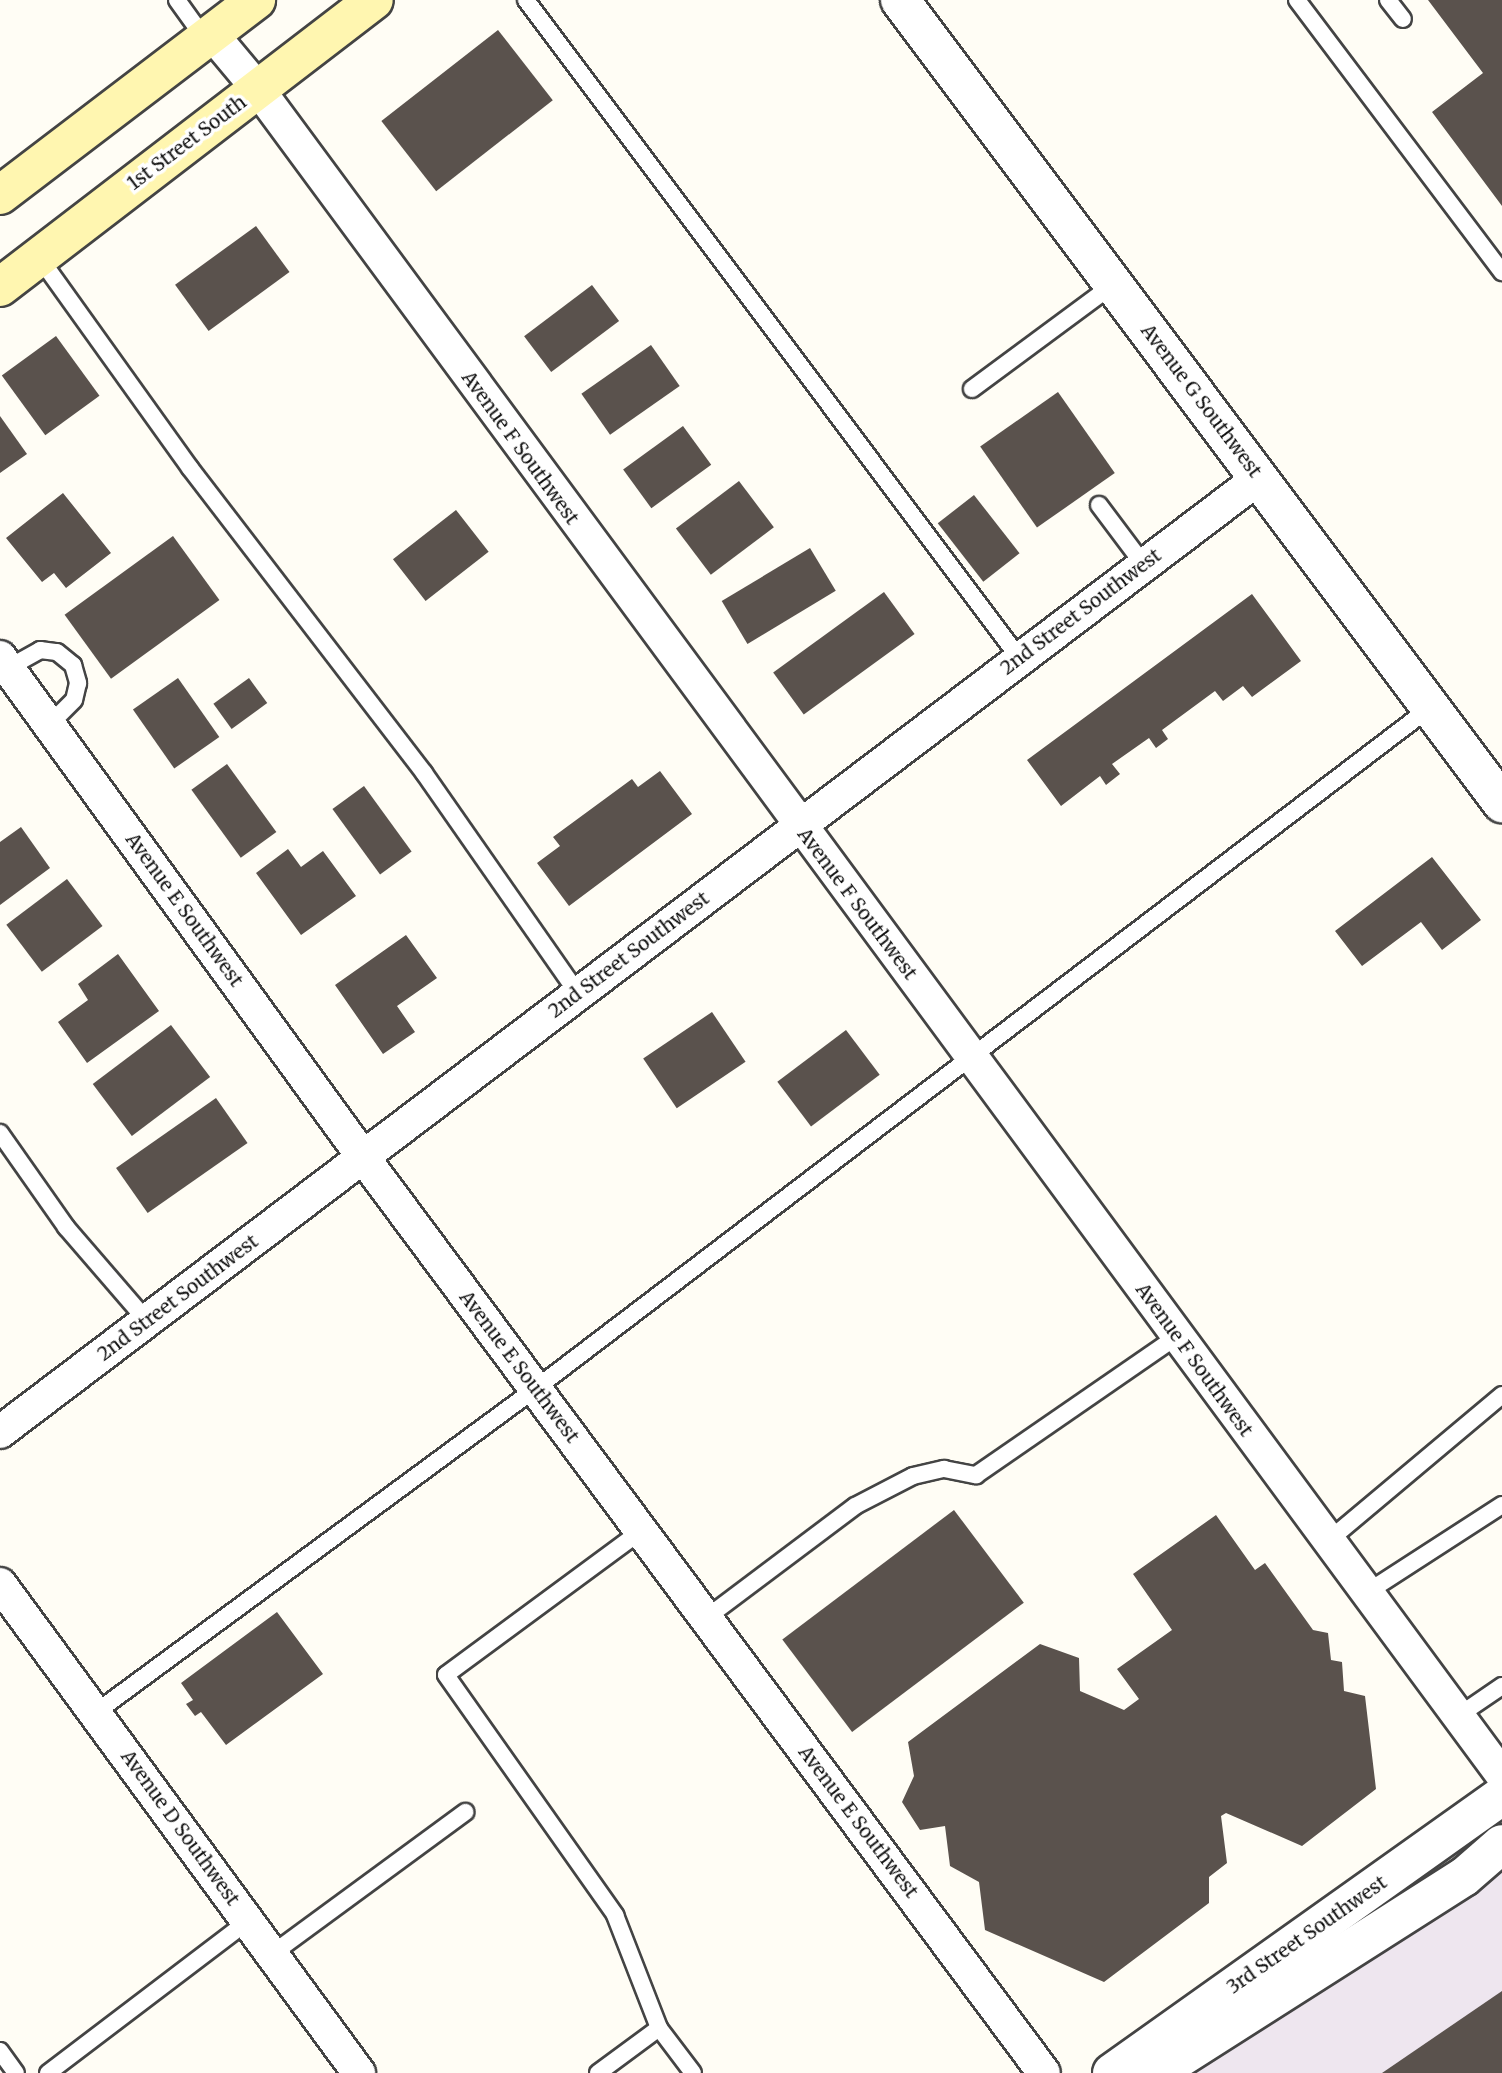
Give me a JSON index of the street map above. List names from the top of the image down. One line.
{"streets":{"main road":["1st Street South"],"street":["Avenue G Southwest","Avenue F Southwest","2nd Street Southwest","Avenue E Southwest","Avenue D Southwest","3rd Street Southwest"]},"crossings":[["1st Street South","Avenue F Southwest"],["Avenue G Southwest","2nd Street Southwest"],["Avenue F Southwest","2nd Street Southwest"],["2nd Street Southwest","Avenue E Southwest"]]}
